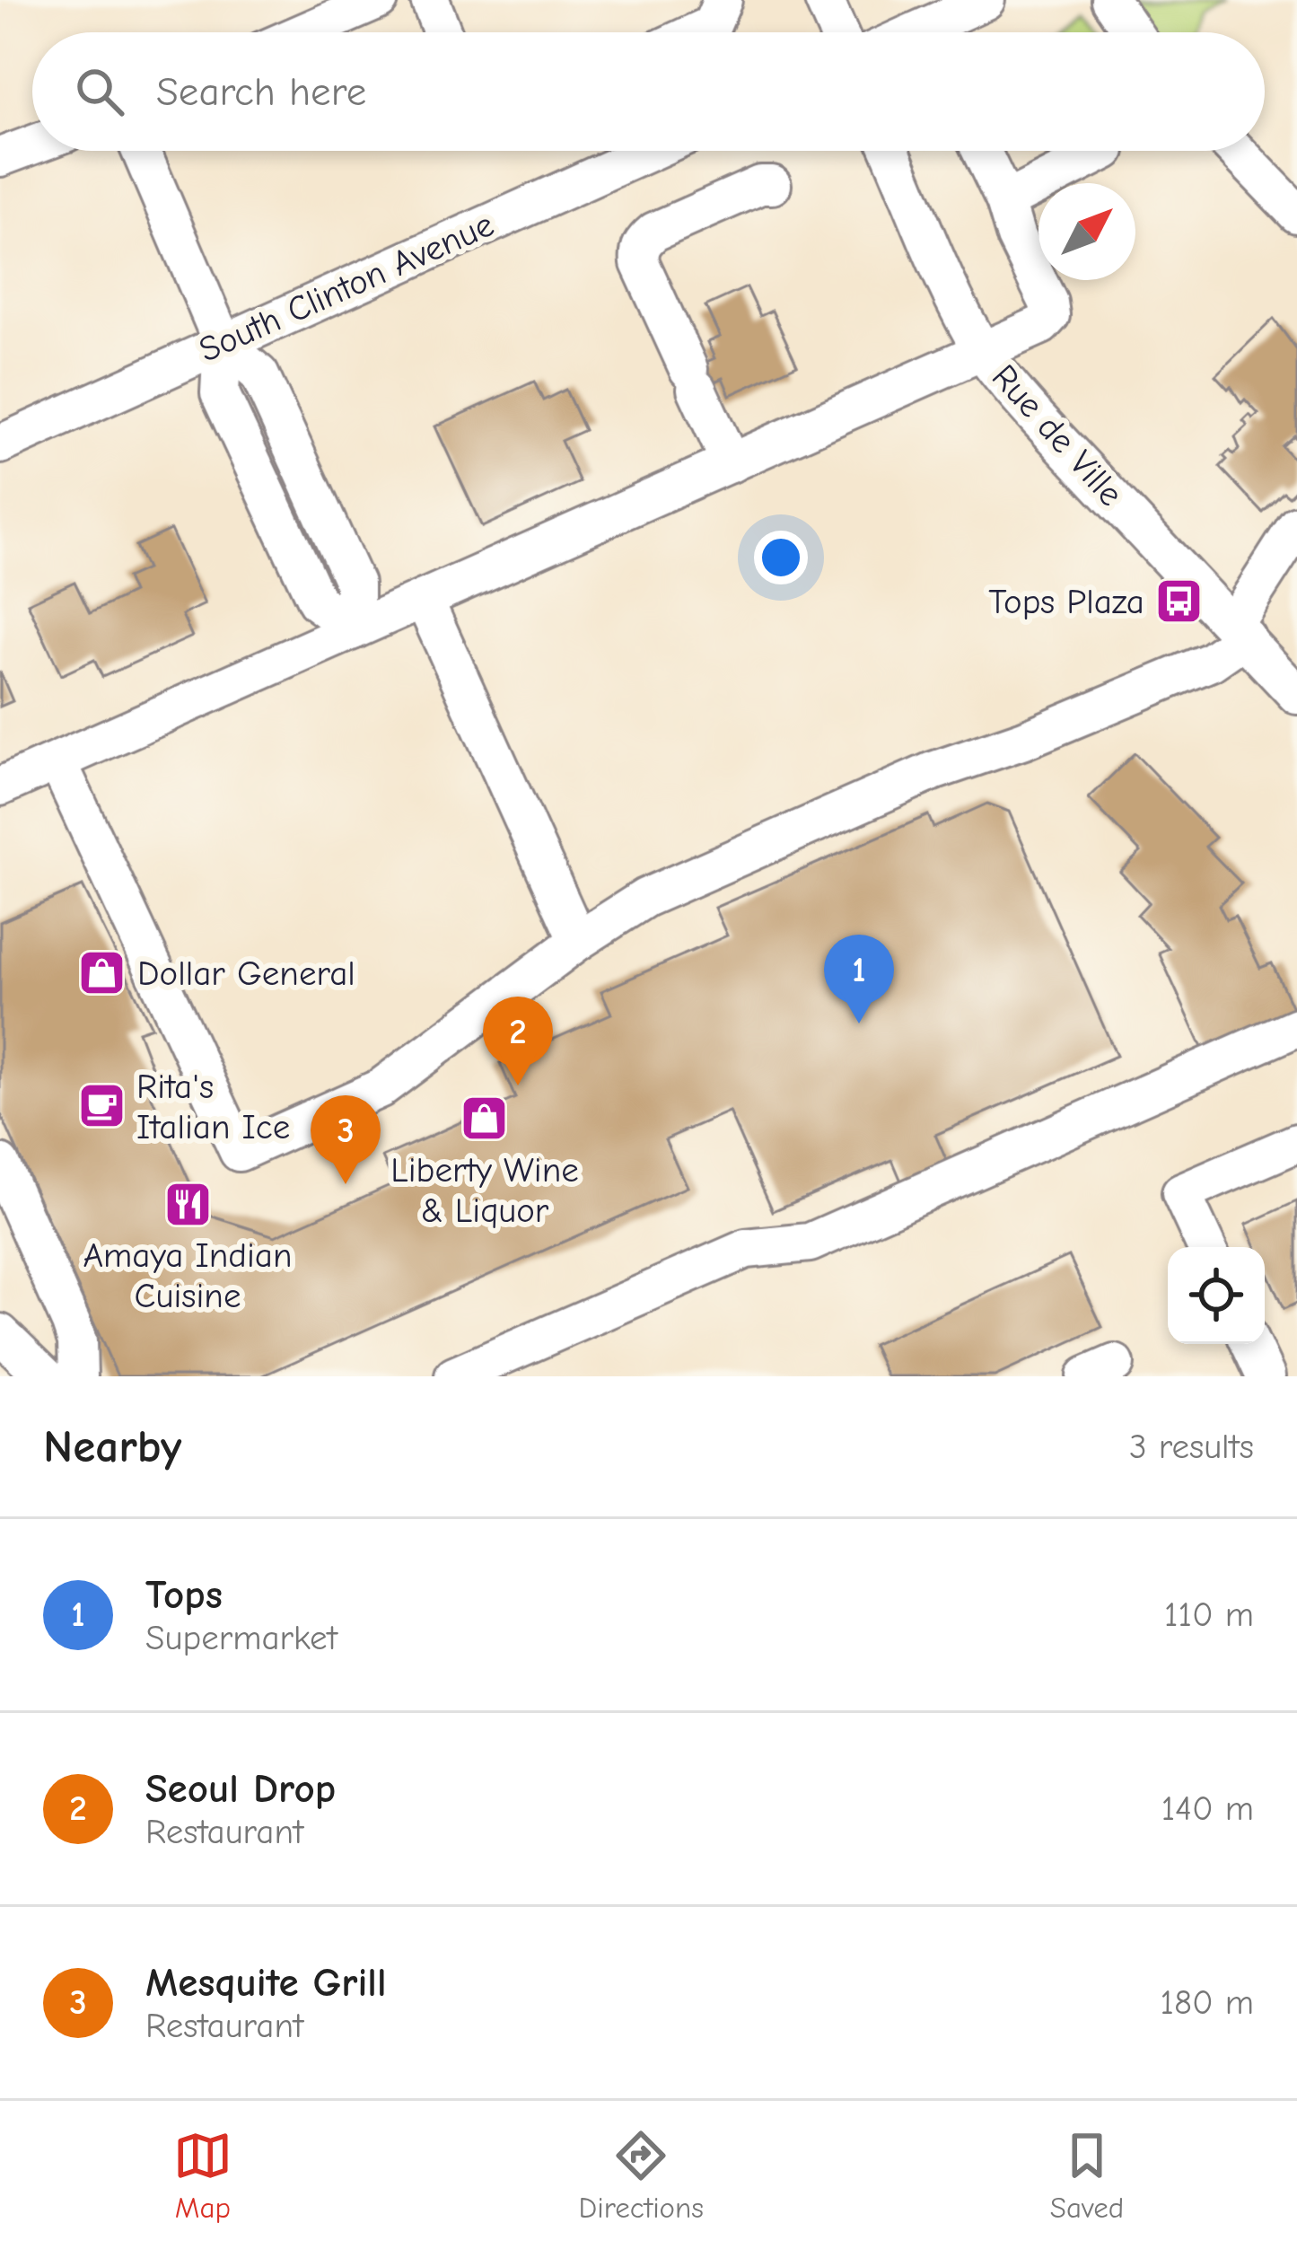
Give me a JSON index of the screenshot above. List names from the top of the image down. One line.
{"streets":{"street":["South Clinton Avenue","Rue de Ville"]},"places":{"bus stop":["Tops Plaza"],"shop":["Dollar General","Liberty Wine & Liquor"],"cafe":["Rita's Italian Ice"],"restaurant":["Amaya Indian Cuisine"]},"north":"top right","page":{"search":"Search here","pins":["1","2","3"],"heading":["Nearby","3 results"],"list":[{"mark":"1","name":"Tops","note":"Supermarket","value":"110 m"},{"mark":"2","name":"Seoul Drop","note":"Restaurant","value":"140 m"},{"mark":"3","name":"Mesquite Grill","note":"Restaurant","value":"180 m"}],"nav":["Map","Directions","Saved"]}}
